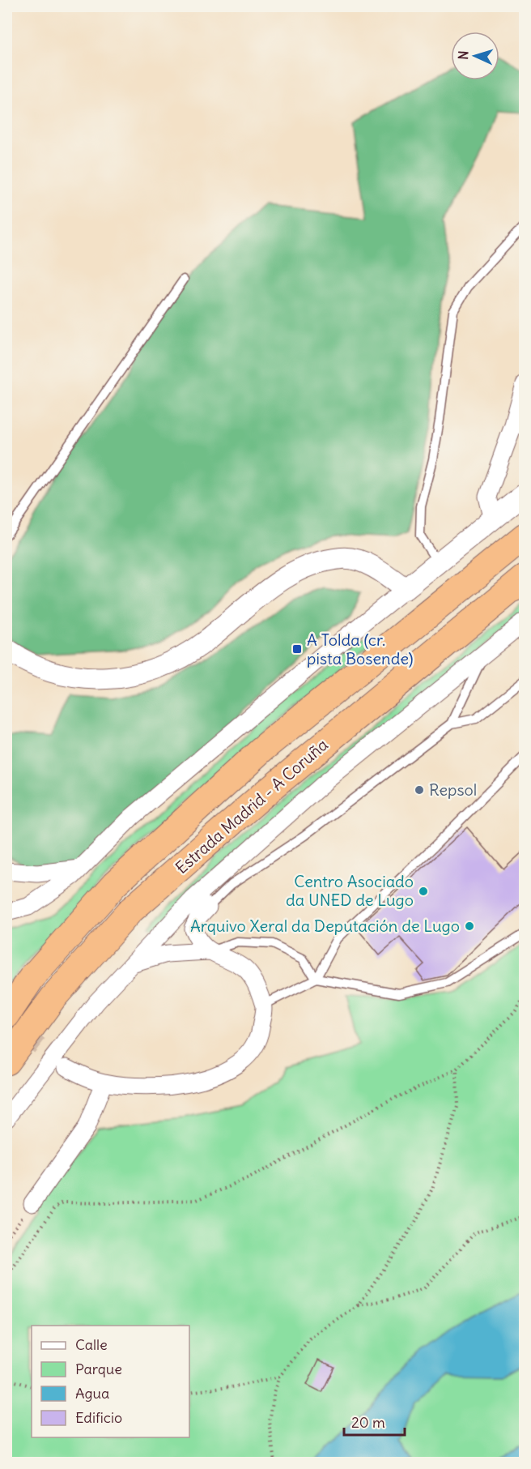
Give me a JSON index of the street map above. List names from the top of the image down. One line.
{"streets":{"highway":["Estrada Madrid - A Coruña"]},"places":{"transit":["A Tolda (cr. pista Bosende)"],"other":["Repsol","Centro Asociado da UNED de Lugo","Arquivo Xeral da Deputación de Lugo"]},"legend":["Calle","Parque","Agua","Edificio"],"scale_bar":"20 m","north":"left"}
